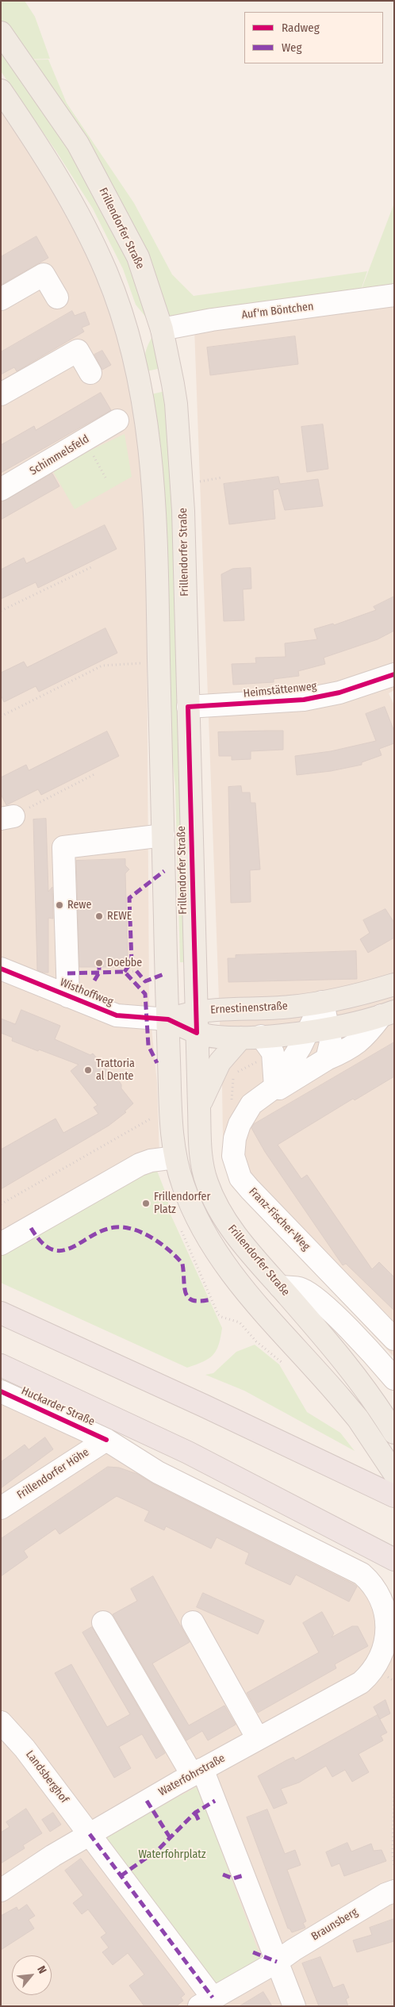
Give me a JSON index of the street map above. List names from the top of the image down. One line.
{"streets":{"main road":["Frillendorfer Straße","Ernestinenstraße"],"street":["Auf'm Böntchen","Schimmelsfeld","Heimstättenweg","Wisthoffweg","Franz-Fischer-Weg","Huckarder Straße","Frillendorfer Höhe","Waterfohrstraße","Landsberghof","Braunsberg"]},"crossings":[["Frillendorfer Straße","Auf'm Böntchen"],["Frillendorfer Straße","Heimstättenweg"],["Frillendorfer Straße","Wisthoffweg"],["Frillendorfer Straße","Ernestinenstraße"],["Wisthoffweg","Ernestinenstraße"],["Ernestinenstraße","Franz-Fischer-Weg"],["Huckarder Straße","Frillendorfer Höhe"],["Huckarder Straße","Waterfohrstraße"],["Waterfohrstraße","Landsberghof"]],"parks":["Waterfohrplatz"],"places":["Rewe","REWE","Doebbe","Trattoria al Dente","Frillendorfer Platz"],"legend":["Radweg","Weg"],"north":"top right"}
